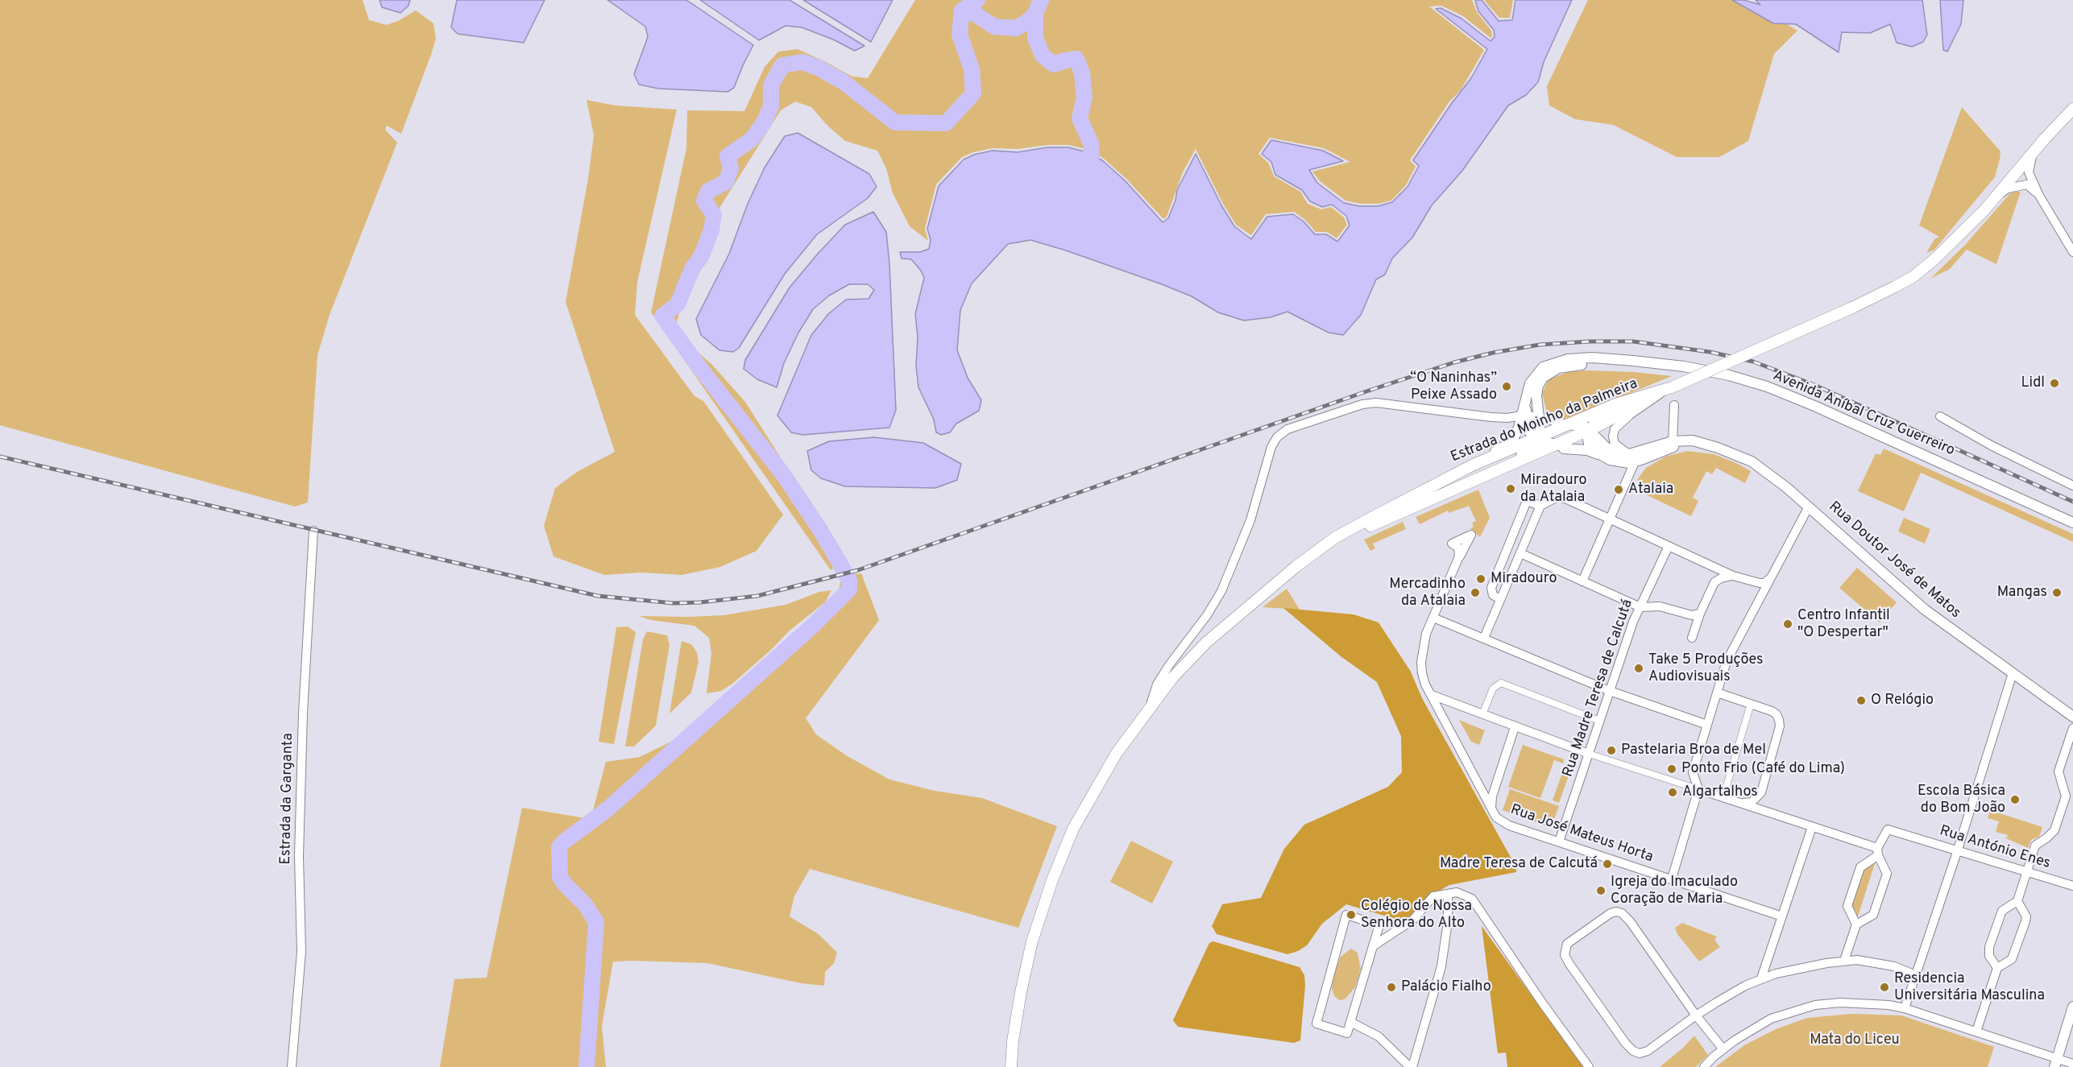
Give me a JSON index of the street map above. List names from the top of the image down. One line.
{"streets":{"main road":["Estrada do Moinho da Palmeira"],"street":["Avenida Aníbal Cruz Guerreiro","Rua Doutor José de Matos","Rua Madre Teresa de Calcutá","Estrada da Garganta","Rua José Mateus Horta","Rua António Enes"]},"crossings":[["Rua Madre Teresa de Calcutá","Rua José Mateus Horta"]],"parks":["Mata do Liceu"],"places":["Lidl","“O Naninhas” Peixe Assado","Miradouro da Atalaia","Atalaia","Miradouro","Mercadinho da Atalaia","Mangas","Centro Infantil \"O Despertar\"","Take 5 Produções Audiovisuais","O Relógio","Pastelaria Broa de Mel","Ponto Frio (Café do Lima)","Algartalhos","Escola Básica do Bom João","Madre Teresa de Calcutá","Igreja do Imaculado Coração de Maria","Colégio de Nossa Senhora do Alto","Palácio Fialho","Residencia Universitária Masculina"]}
